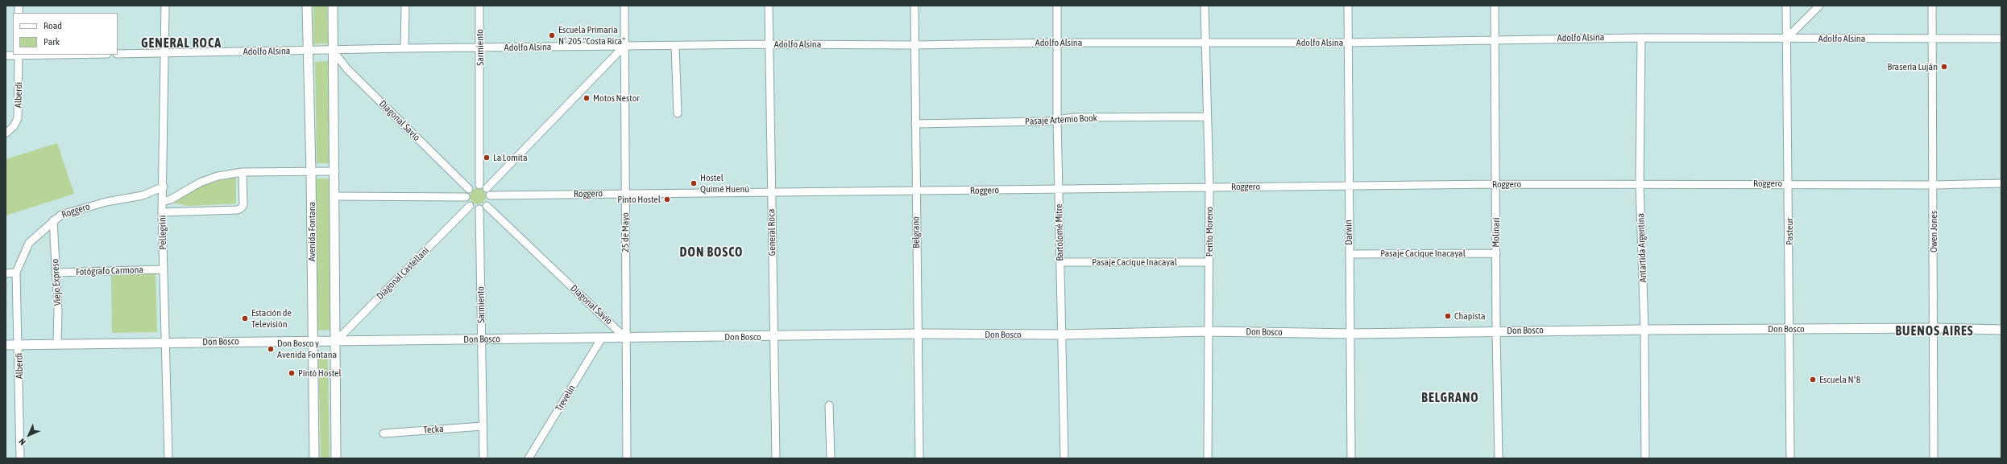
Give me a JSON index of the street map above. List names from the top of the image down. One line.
{"streets":{"street":["Adolfo Alsina","Sarmiento","Alberdi","Pasaje Artemio Book","Diagonal Savio","Roggero","Avenida Fontana","Perito Moreno","Pasteur","Owen Jones","Pellegrini","25 de Mayo","General Roca","Belgrano","Bartolomé Mitre","Darwin","Molinari","Antartida Argentina","Pasaje Cacique Inacayal","Fotógrafo Carmona","Diagonal Castellani","Viejo Expreso","Don Bosco","Trevelin","Tecka"]},"crossings":[["Adolfo Alsina","Sarmiento"],["Adolfo Alsina","Diagonal Savio"],["Adolfo Alsina","Avenida Fontana"],["Adolfo Alsina","Perito Moreno"],["Adolfo Alsina","Pasteur"],["Adolfo Alsina","Owen Jones"],["Adolfo Alsina","Pellegrini"],["Adolfo Alsina","25 de Mayo"],["Adolfo Alsina","General Roca"],["Adolfo Alsina","Belgrano"],["Adolfo Alsina","Bartolomé Mitre"],["Adolfo Alsina","Darwin"],["Adolfo Alsina","Molinari"],["Adolfo Alsina","Antartida Argentina"],["Sarmiento","Diagonal Savio"],["Sarmiento","Roggero"],["Sarmiento","Diagonal Castellani"],["Sarmiento","Don Bosco"],["Sarmiento","Tecka"],["Alberdi","Roggero"],["Alberdi","Don Bosco"],["Pasaje Artemio Book","Perito Moreno"],["Pasaje Artemio Book","Belgrano"],["Pasaje Artemio Book","Bartolomé Mitre"],["Diagonal Savio","Roggero"],["Diagonal Savio","25 de Mayo"],["Diagonal Savio","Diagonal Castellani"],["Diagonal Savio","Don Bosco"],["Roggero","Perito Moreno"],["Roggero","Pasteur"],["Roggero","Owen Jones"],["Roggero","Pellegrini"],["Roggero","25 de Mayo"],["Roggero","General Roca"],["Roggero","Belgrano"],["Roggero","Bartolomé Mitre"],["Roggero","Darwin"],["Roggero","Molinari"],["Roggero","Antartida Argentina"],["Roggero","Diagonal Castellani"],["Roggero","Viejo Expreso"],["Avenida Fontana","Don Bosco"],["Perito Moreno","Pasaje Cacique Inacayal"],["Perito Moreno","Don Bosco"],["Pasteur","Don Bosco"],["Owen Jones","Don Bosco"],["Pellegrini","Fotógrafo Carmona"],["Pellegrini","Don Bosco"],["25 de Mayo","Don Bosco"],["General Roca","Don Bosco"],["Belgrano","Don Bosco"],["Bartolomé Mitre","Pasaje Cacique Inacayal"],["Bartolomé Mitre","Don Bosco"],["Darwin","Pasaje Cacique Inacayal"],["Darwin","Don Bosco"],["Molinari","Pasaje Cacique Inacayal"],["Molinari","Don Bosco"],["Antartida Argentina","Don Bosco"],["Fotógrafo Carmona","Viejo Expreso"],["Diagonal Castellani","Don Bosco"],["Viejo Expreso","Don Bosco"],["Don Bosco","Trevelin"]],"districts":["GENERAL ROCA","DON BOSCO","BUENOS AIRES","BELGRANO"],"places":["Escuela Primaria Nº 205 \"Costa Rica\"","Brasería Luján","Motos Nestor","La Lomita","Hostel Quimé Huenú","Pinto Hostel","Chapista","Estación de Televisión","Don Bosco y Avenida Fontana","Pintó Hostel","Escuela N°8"],"legend":["Road","Park"],"north":"bottom left"}
